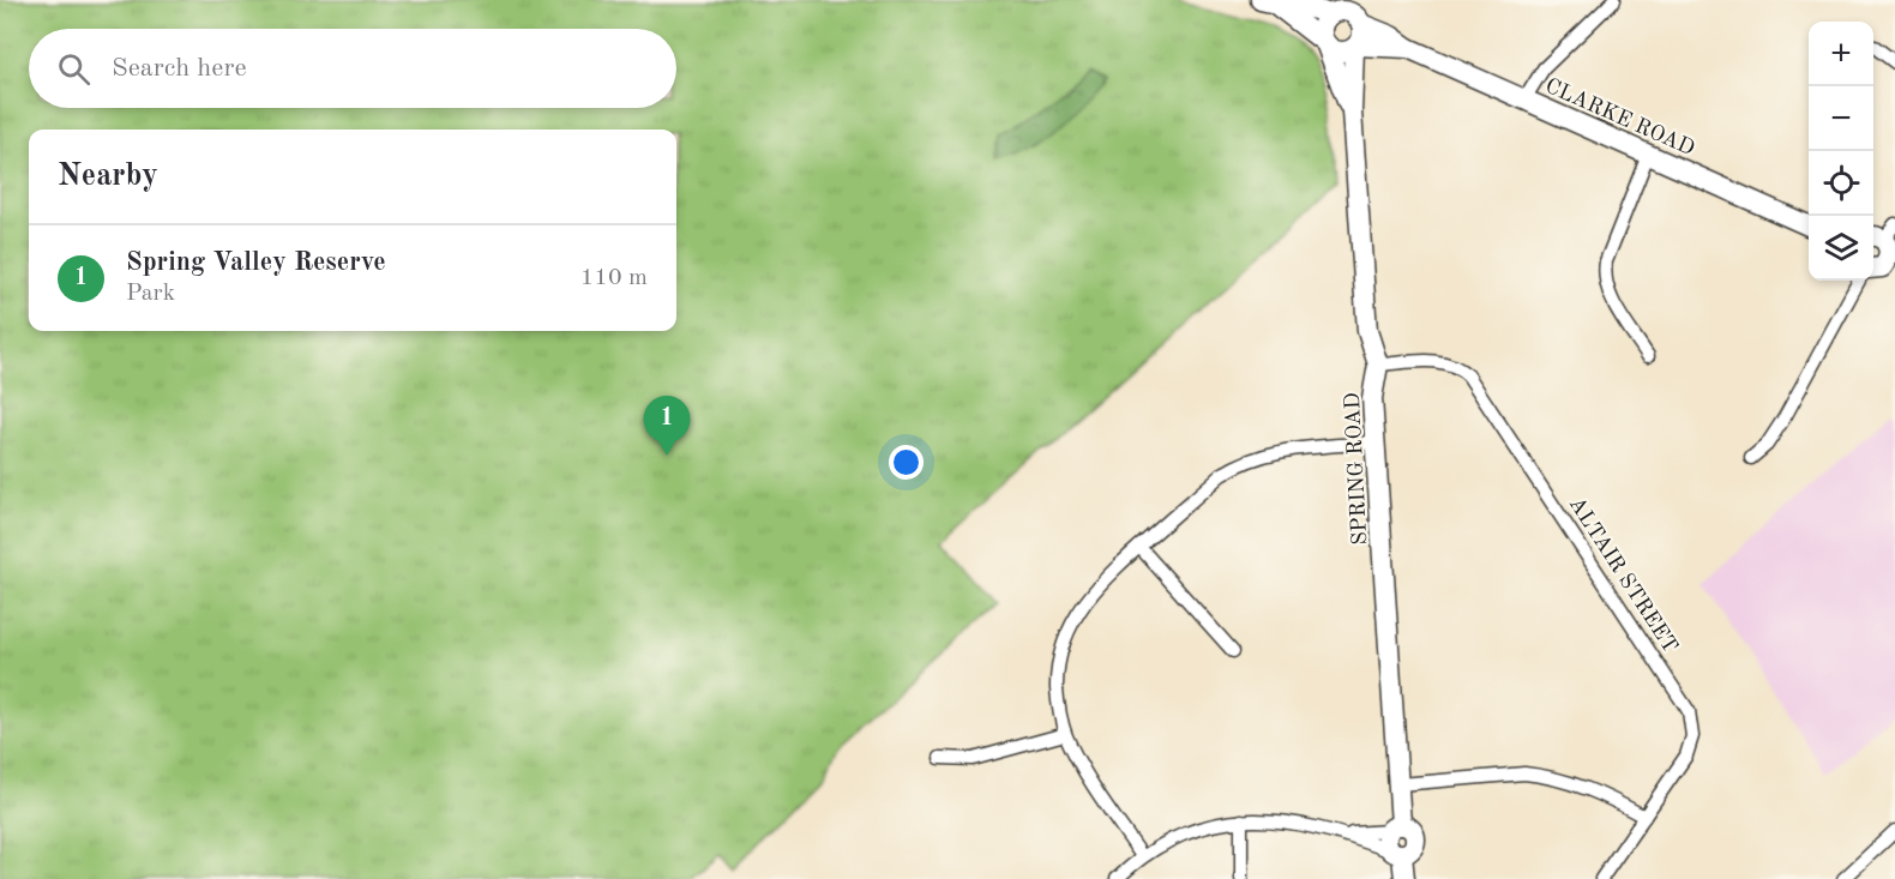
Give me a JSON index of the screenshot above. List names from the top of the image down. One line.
{"streets":{"street":["CLARKE ROAD","SPRING ROAD","ALTAIR STREET"]},"crossings":[["CLARKE ROAD","SPRING ROAD"],["SPRING ROAD","ALTAIR STREET"]],"page":{"map_buttons":["+","−"],"search":"Search here","heading":"Nearby","list":[{"mark":"1","name":"Spring Valley Reserve","note":"Park","value":"110 m"}],"pins":"1"}}
